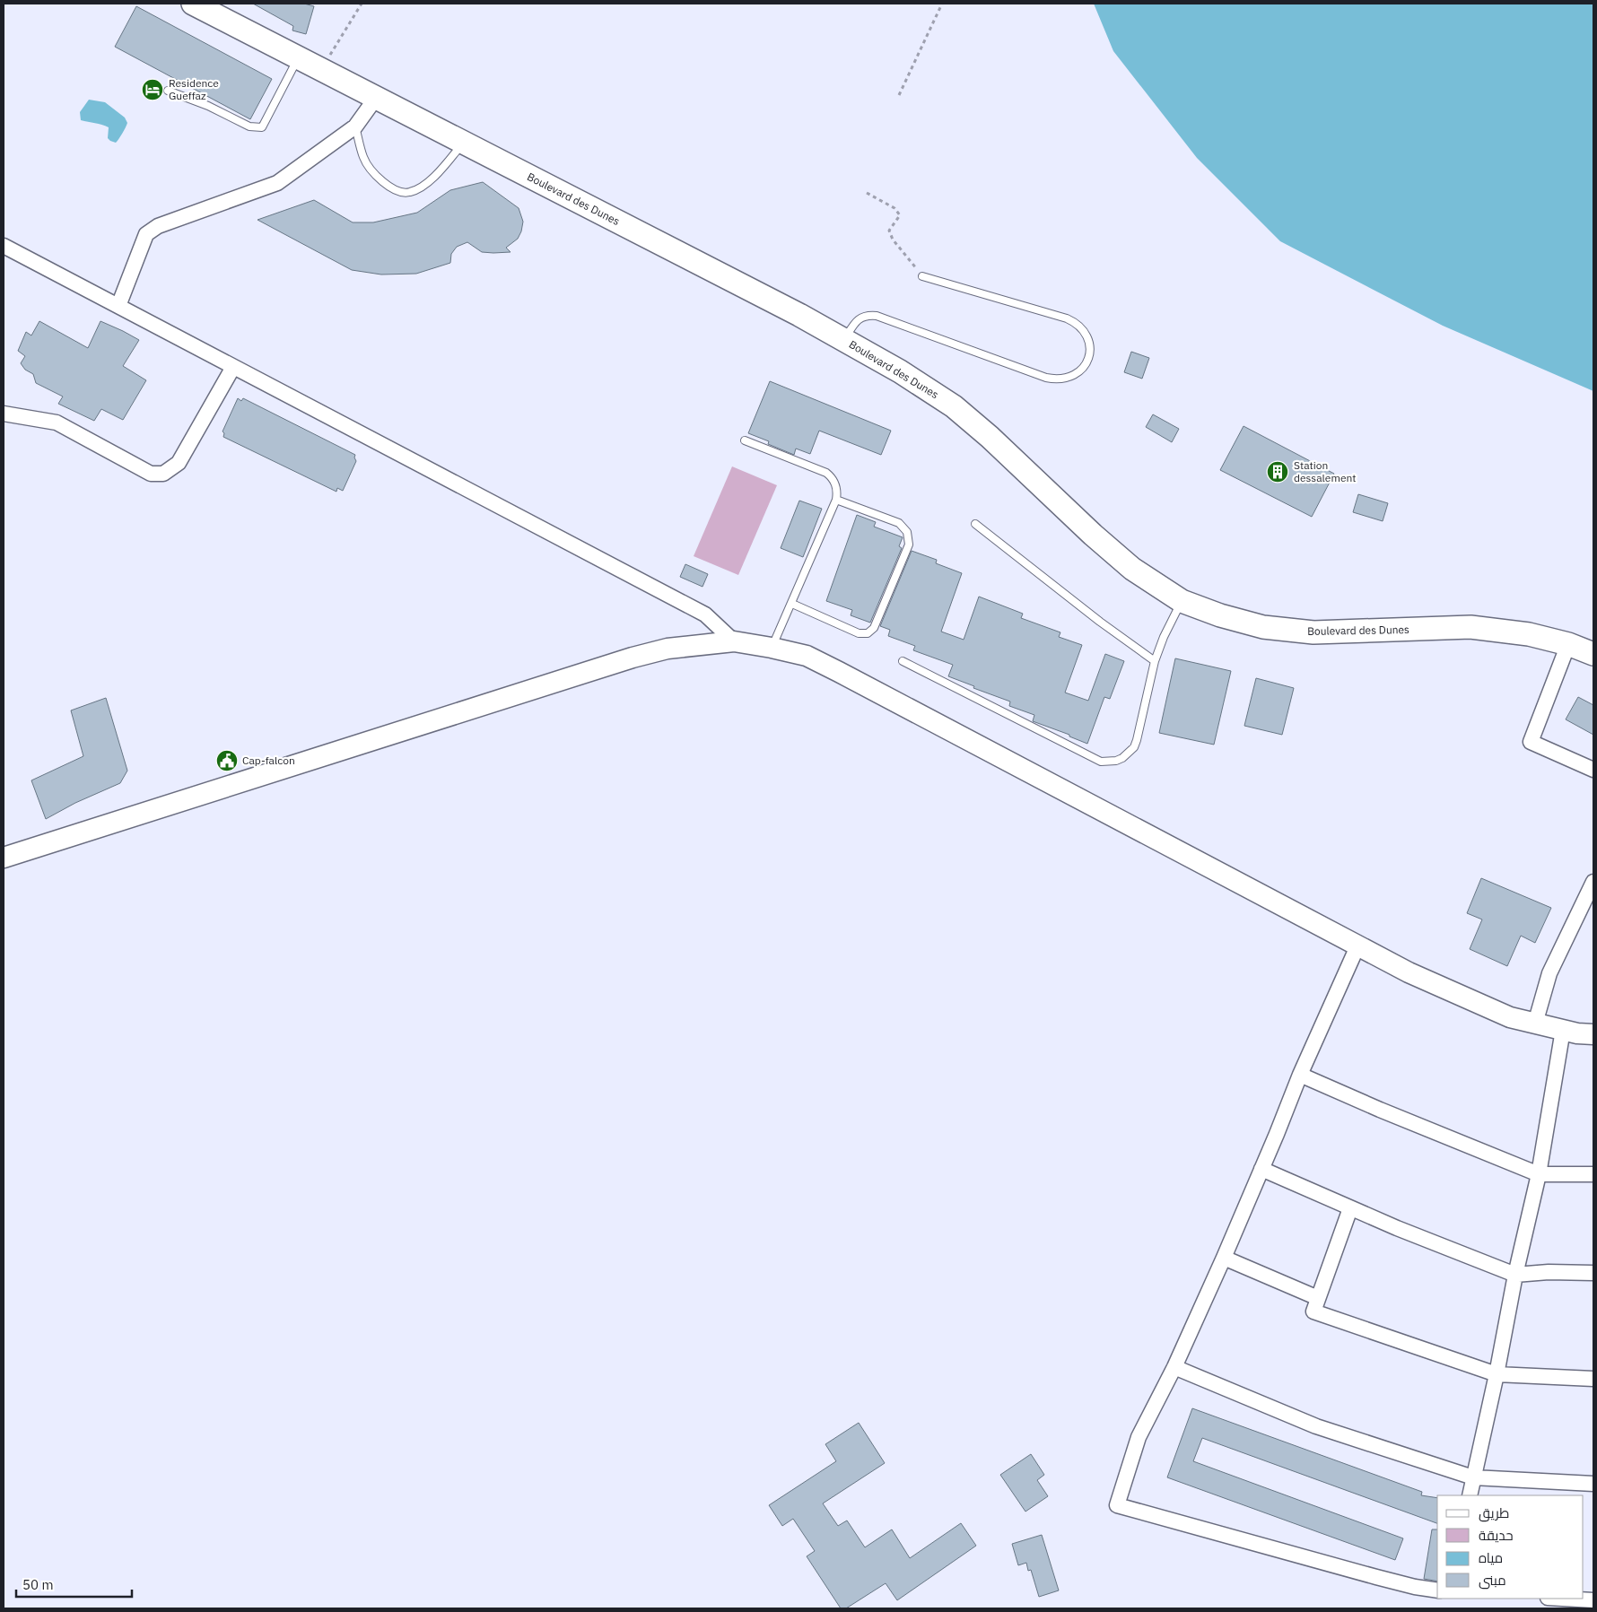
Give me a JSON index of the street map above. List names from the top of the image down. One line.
{"streets":{"main road":["Boulevard des Dunes"]},"places":{"hotel":["Residence Gueffaz"],"building":["Station dessalement"],"public building":["Cap-falcon"]},"legend":["طريق","حديقة","مياه","مبنى"],"scale_bar":"50 m"}
